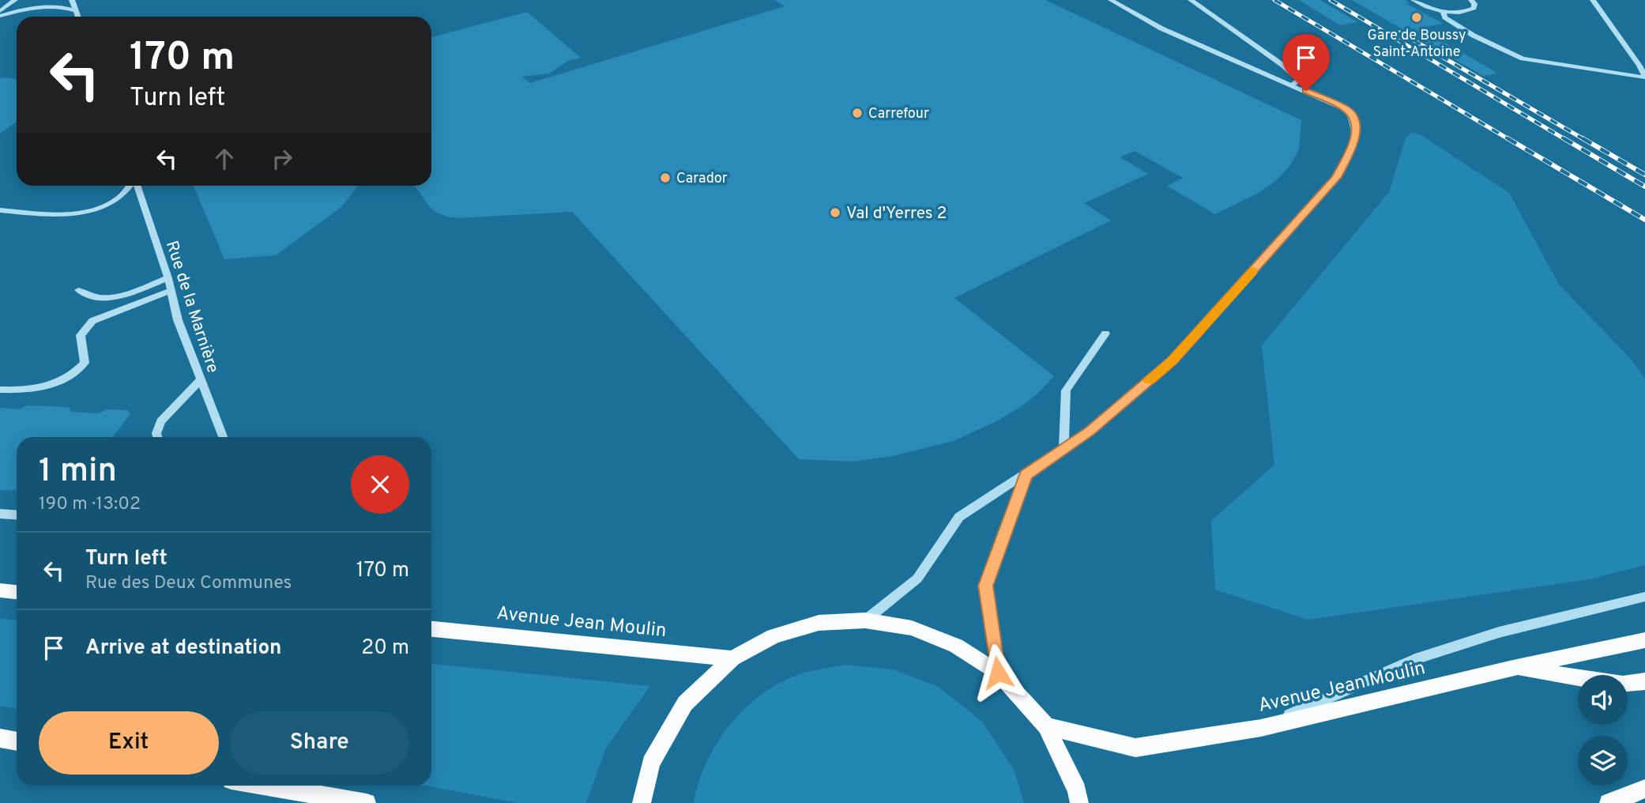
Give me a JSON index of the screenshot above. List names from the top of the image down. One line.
{"streets":{"main road":["Avenue Jean Moulin"],"street":["Rue de la Marnière"]},"places":["Gare de Boussy Saint-Antoine","Carrefour","Carador","Val d'Yerres 2"],"page":{"turn":["170 m","Turn left"],"heading":["1 min","190 m · 13:02"],"list":[{"name":"Turn left","note":"Rue des Deux Communes","value":"170 m"},{"name":"Arrive at destination","value":"20 m"}],"buttons":["Exit","Share"]}}
